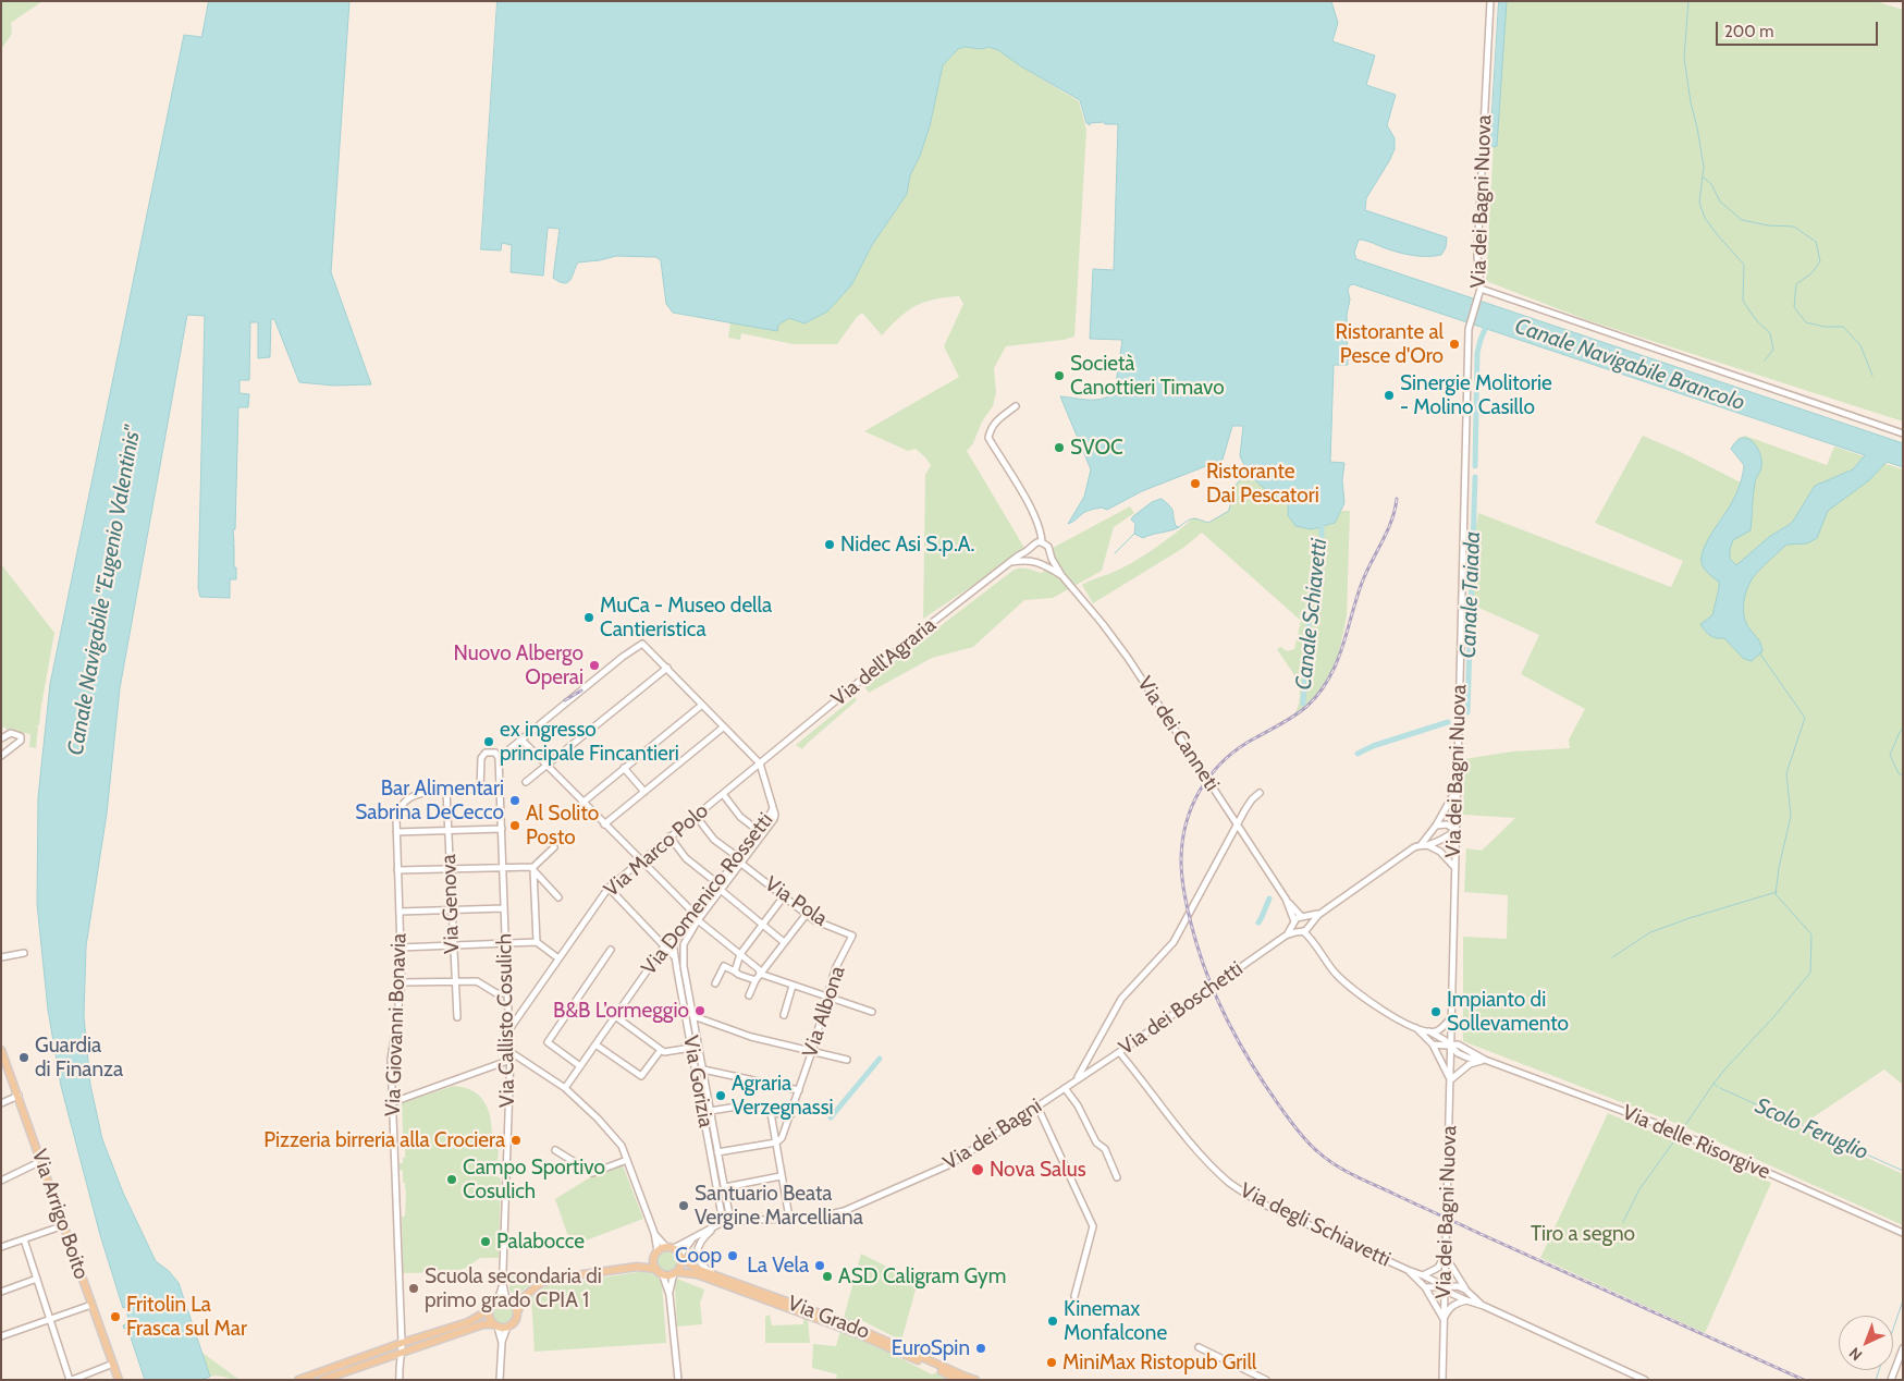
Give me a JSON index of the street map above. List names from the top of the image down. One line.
{"streets":{"main road":["Via Callisto Cosulich","Via Arrigo Boito","Via Grado"],"street":["Via dei Bagni Nuova","Via dell'Agraria","Via dei Canneti","Via Marco Polo","Via Domenico Rossetti","Via Pola","Via Genova","Via dei Boschetti","Via Albona","Via Giovanni Bonavia","Via Gorizia","Via dei Bagni","Via delle Risorgive","Via degli Schiavetti"]},"crossings":[["Via dei Bagni Nuova","Via dei Boschetti"],["Via dei Bagni Nuova","Via delle Risorgive"],["Via dei Bagni Nuova","Via degli Schiavetti"],["Via dell'Agraria","Via dei Canneti"],["Via dell'Agraria","Via Marco Polo"],["Via dei Canneti","Via dei Boschetti"],["Via dei Canneti","Via dei Bagni"],["Via Marco Polo","Via Pola"],["Via Marco Polo","Via Callisto Cosulich"],["Via Domenico Rossetti","Via Pola"],["Via Domenico Rossetti","Via Gorizia"],["Via Pola","Via Albona"],["Via Genova","Via Giovanni Bonavia"],["Via dei Boschetti","Via dei Bagni"],["Via dei Boschetti","Via degli Schiavetti"],["Via Callisto Cosulich","Via Giovanni Bonavia"],["Via Gorizia","Via dei Bagni"]],"water":["Canale Navigabile Brancolo","Canale Navigabile \"Eugenio Valentinis\"","Canale Taiada","Canale Schiavetti","Scolo Feruglio"],"parks":["Tiro a segno"],"places":["Ristorante al Pesce d'Oro","Società Canottieri Timavo","Sinergie Molitorie - Molino Casillo","SVOC","Ristorante Dai Pescatori","Nidec Asi S.p.A.","MuCa - Museo della Cantieristica","Nuovo Albergo Operai","ex ingresso principale Fincantieri","Bar Alimentari Sabrina DeCecco","Al Solito Posto","B&B L’ormeggio","Impianto di Sollevamento","Guardia di Finanza","Agraria Verzegnassi","Pizzeria birreria alla Crociera","Nova Salus","Campo Sportivo Cosulich","Santuario Beata Vergine Marcelliana","Palabocce","Coop","La Vela","ASD Caligram Gym","Scuola secondaria di primo grado CPIA 1","Fritolin La Frasca sul Mar","Kinemax Monfalcone","EuroSpin","MiniMax Ristopub Grill"],"scale_bar":"200 m","north":"bottom left"}
